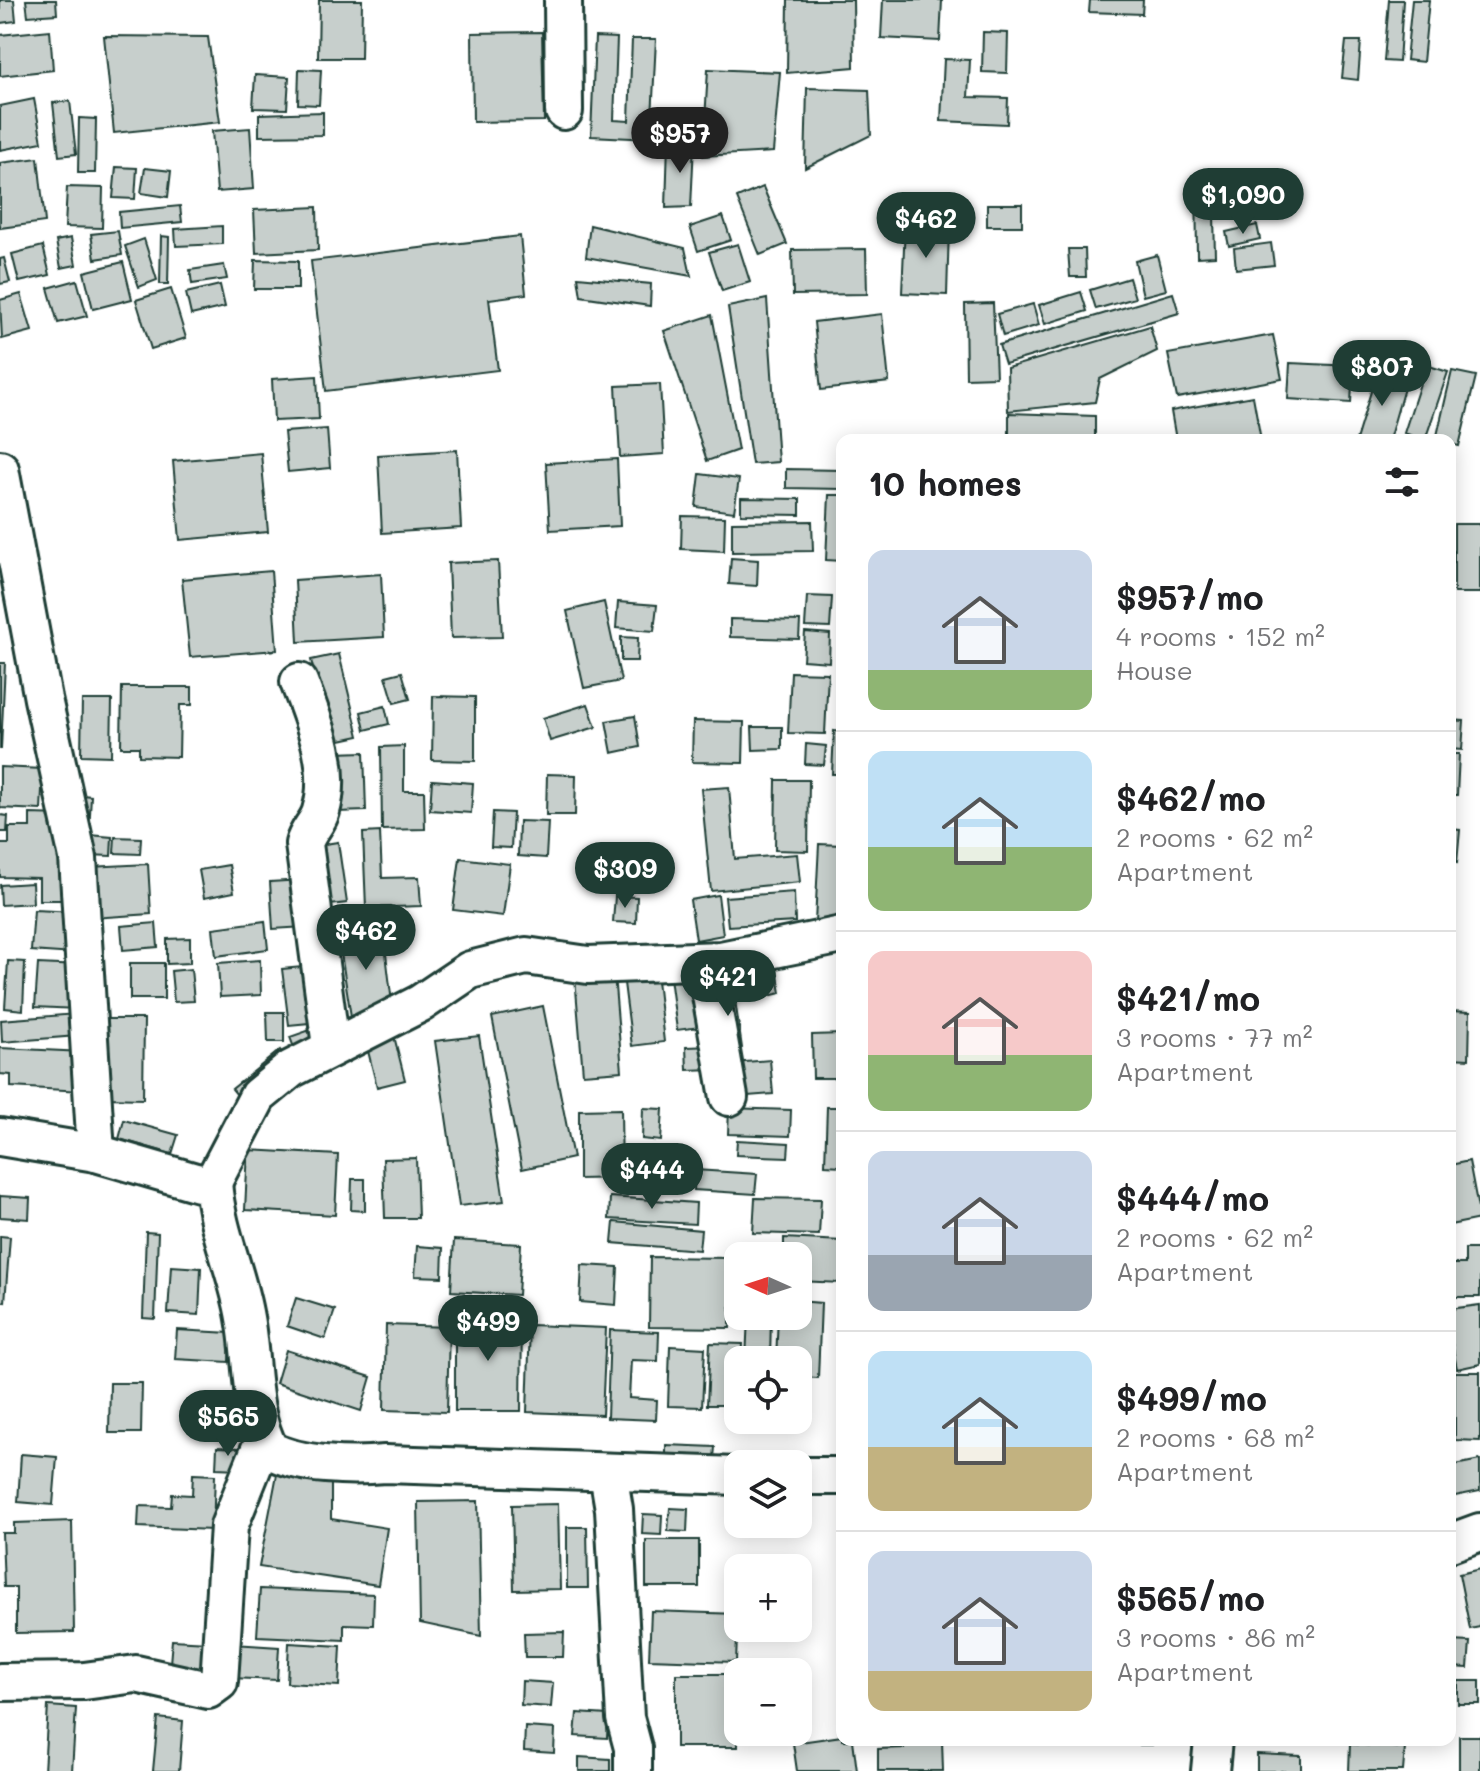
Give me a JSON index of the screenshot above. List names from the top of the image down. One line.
{"north":"left","page":{"price":["$957","$1,090","$462","$807","$309","$462","$421","$444","$499","$565"],"heading":"10 homes","list":[{"name":"$957/mo","note":"4 rooms · 152 m² · House"},{"name":"$462/mo","note":"2 rooms · 62 m² · Apartment"},{"name":"$421/mo","note":"3 rooms · 77 m² · Apartment"},{"name":"$444/mo","note":"2 rooms · 62 m² · Apartment"},{"name":"$499/mo","note":"2 rooms · 68 m² · Apartment"},{"name":"$565/mo","note":"3 rooms · 86 m² · Apartment"}],"map_buttons":["+","−"]}}
